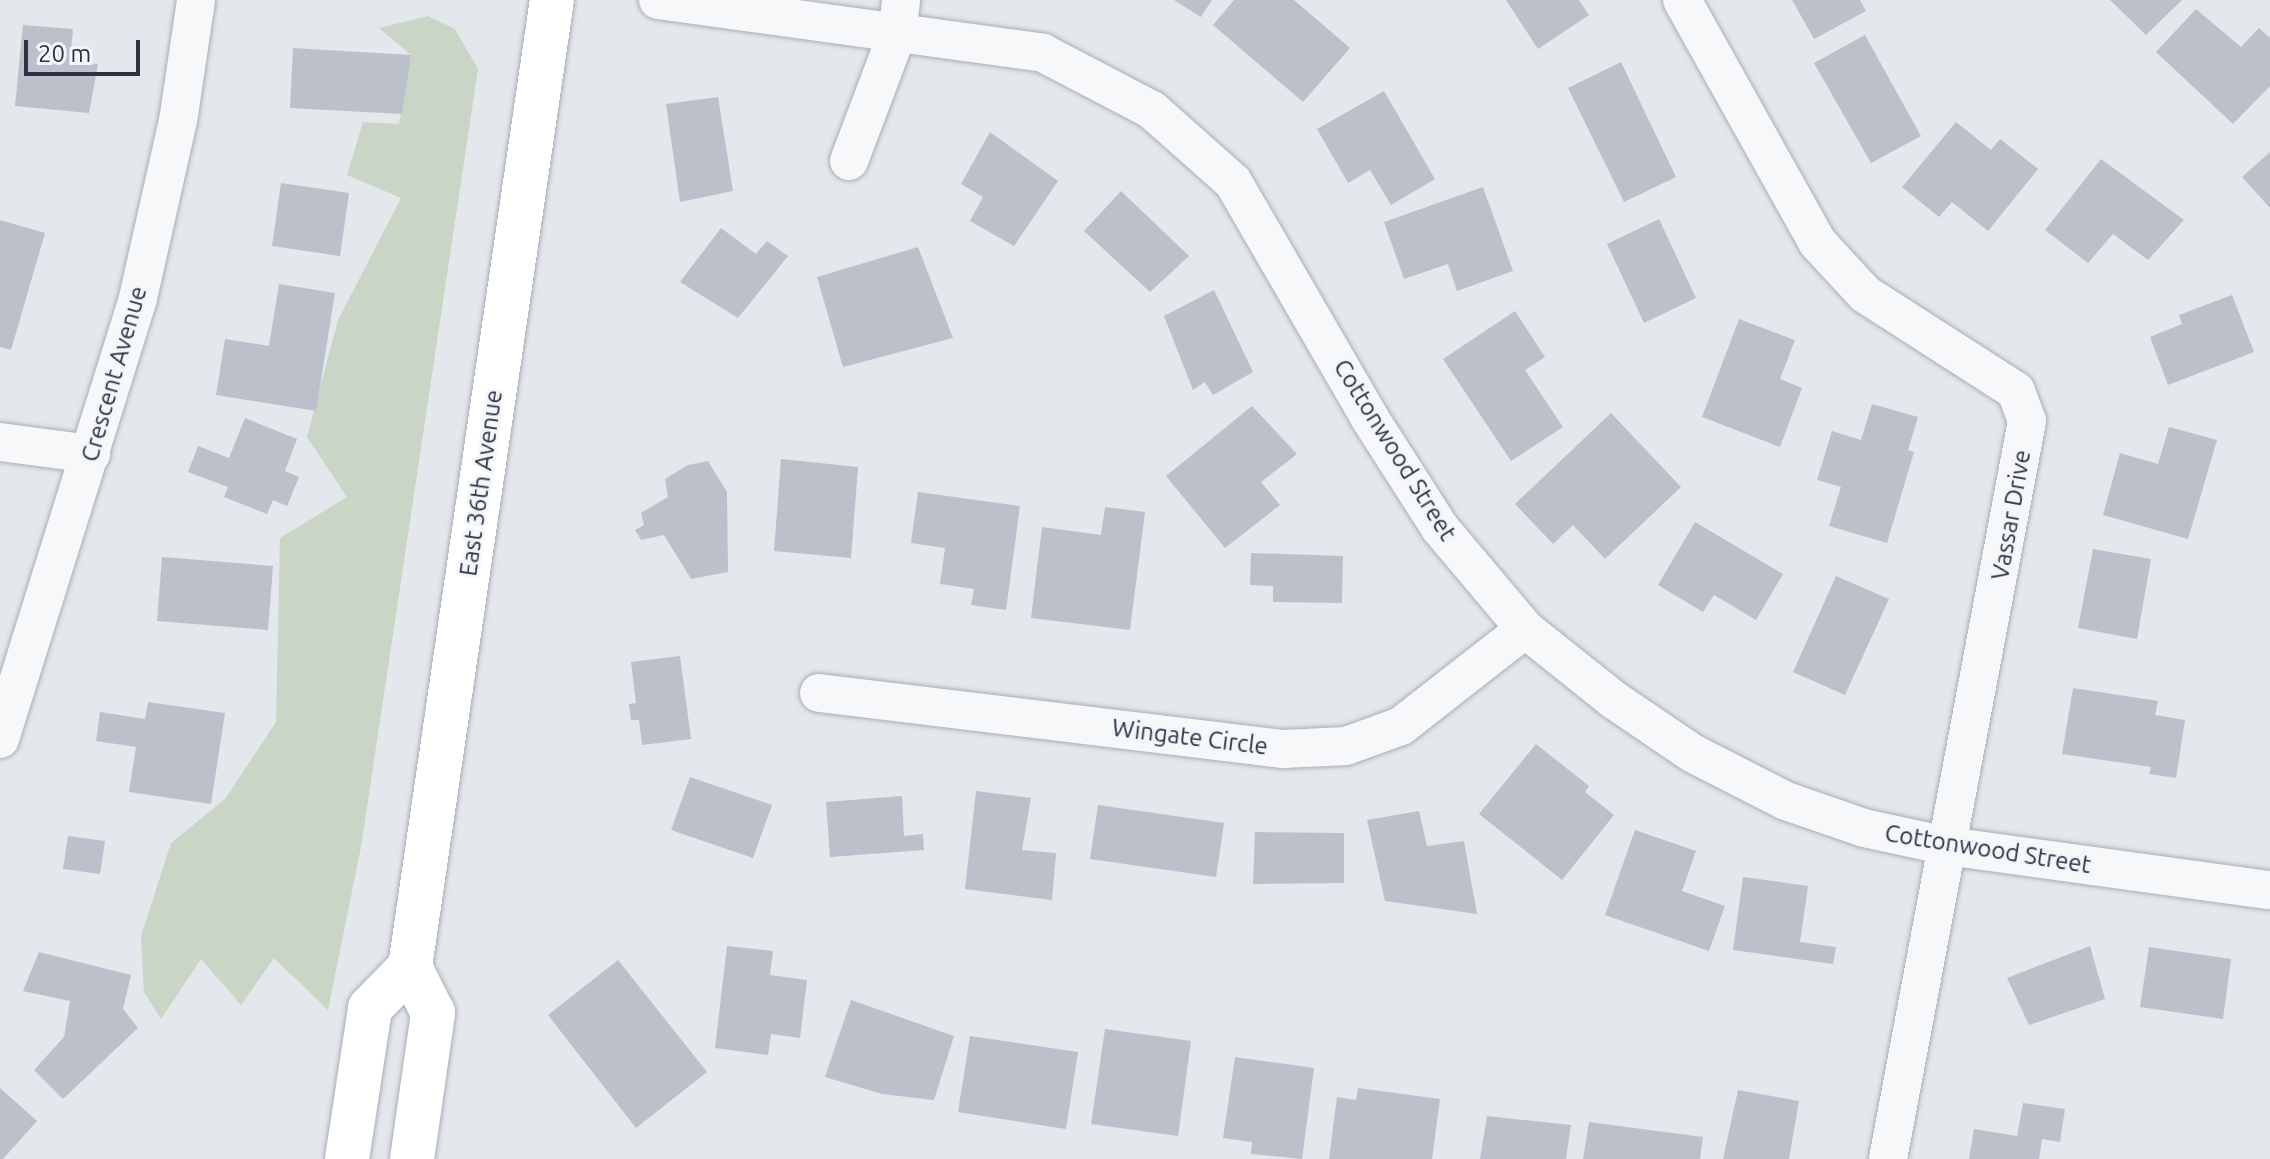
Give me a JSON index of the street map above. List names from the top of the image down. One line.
{"streets":{"main road":["East 36th Avenue"],"street":["Crescent Avenue","Cottonwood Street","Vassar Drive","Wingate Circle"]},"crossings":[["Cottonwood Street","Vassar Drive"],["Cottonwood Street","Wingate Circle"]],"scale_bar":"20 m"}
